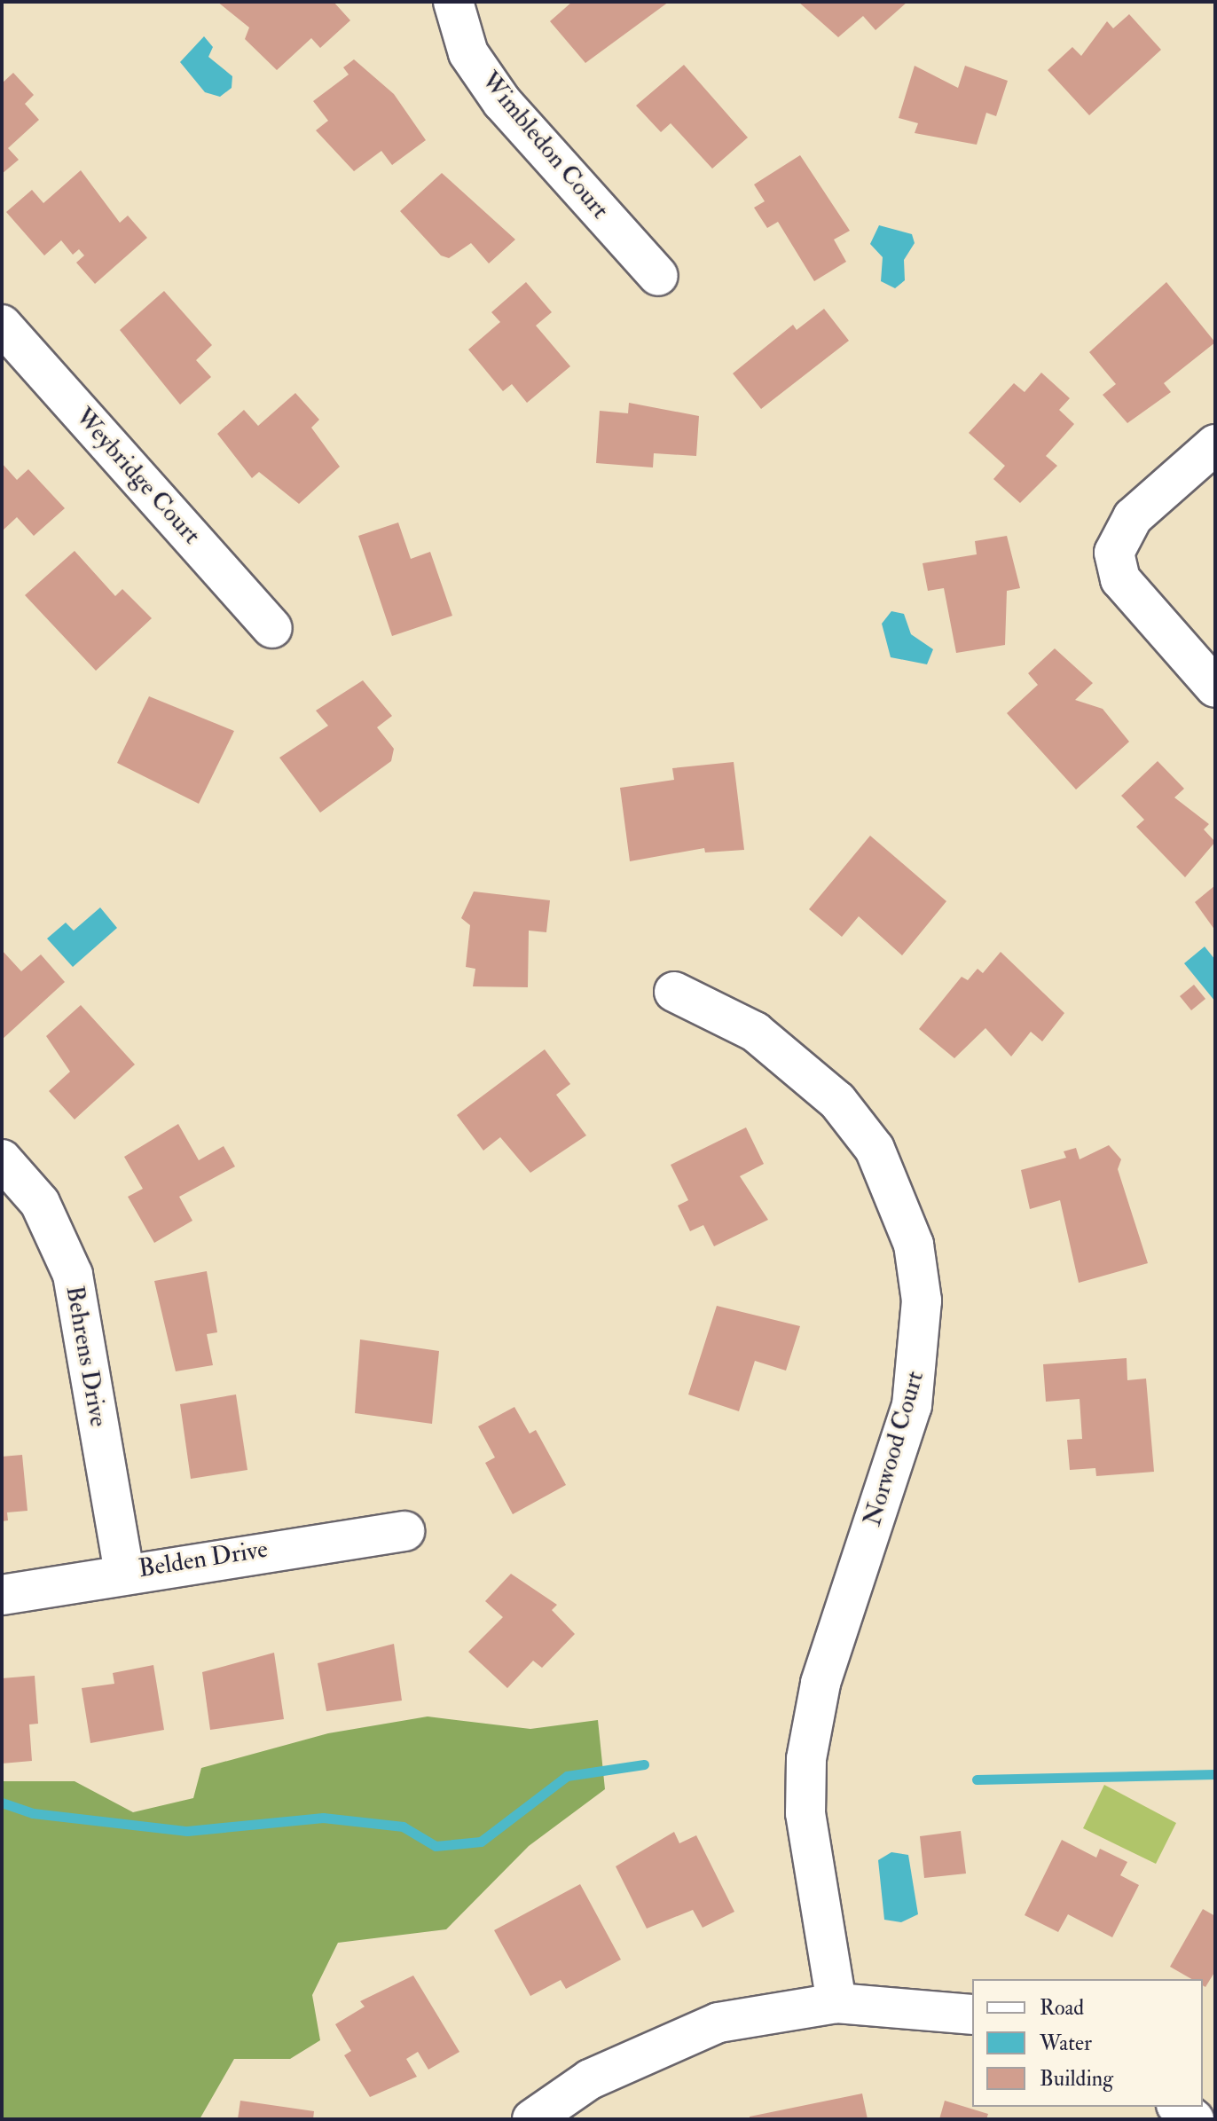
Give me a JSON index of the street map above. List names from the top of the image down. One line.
{"streets":{"street":["Wimbledon Court","Weybridge Court","Behrens Drive","Norwood Court","Belden Drive"]},"crossings":[["Behrens Drive","Belden Drive"]],"legend":["Road","Water","Building"]}
